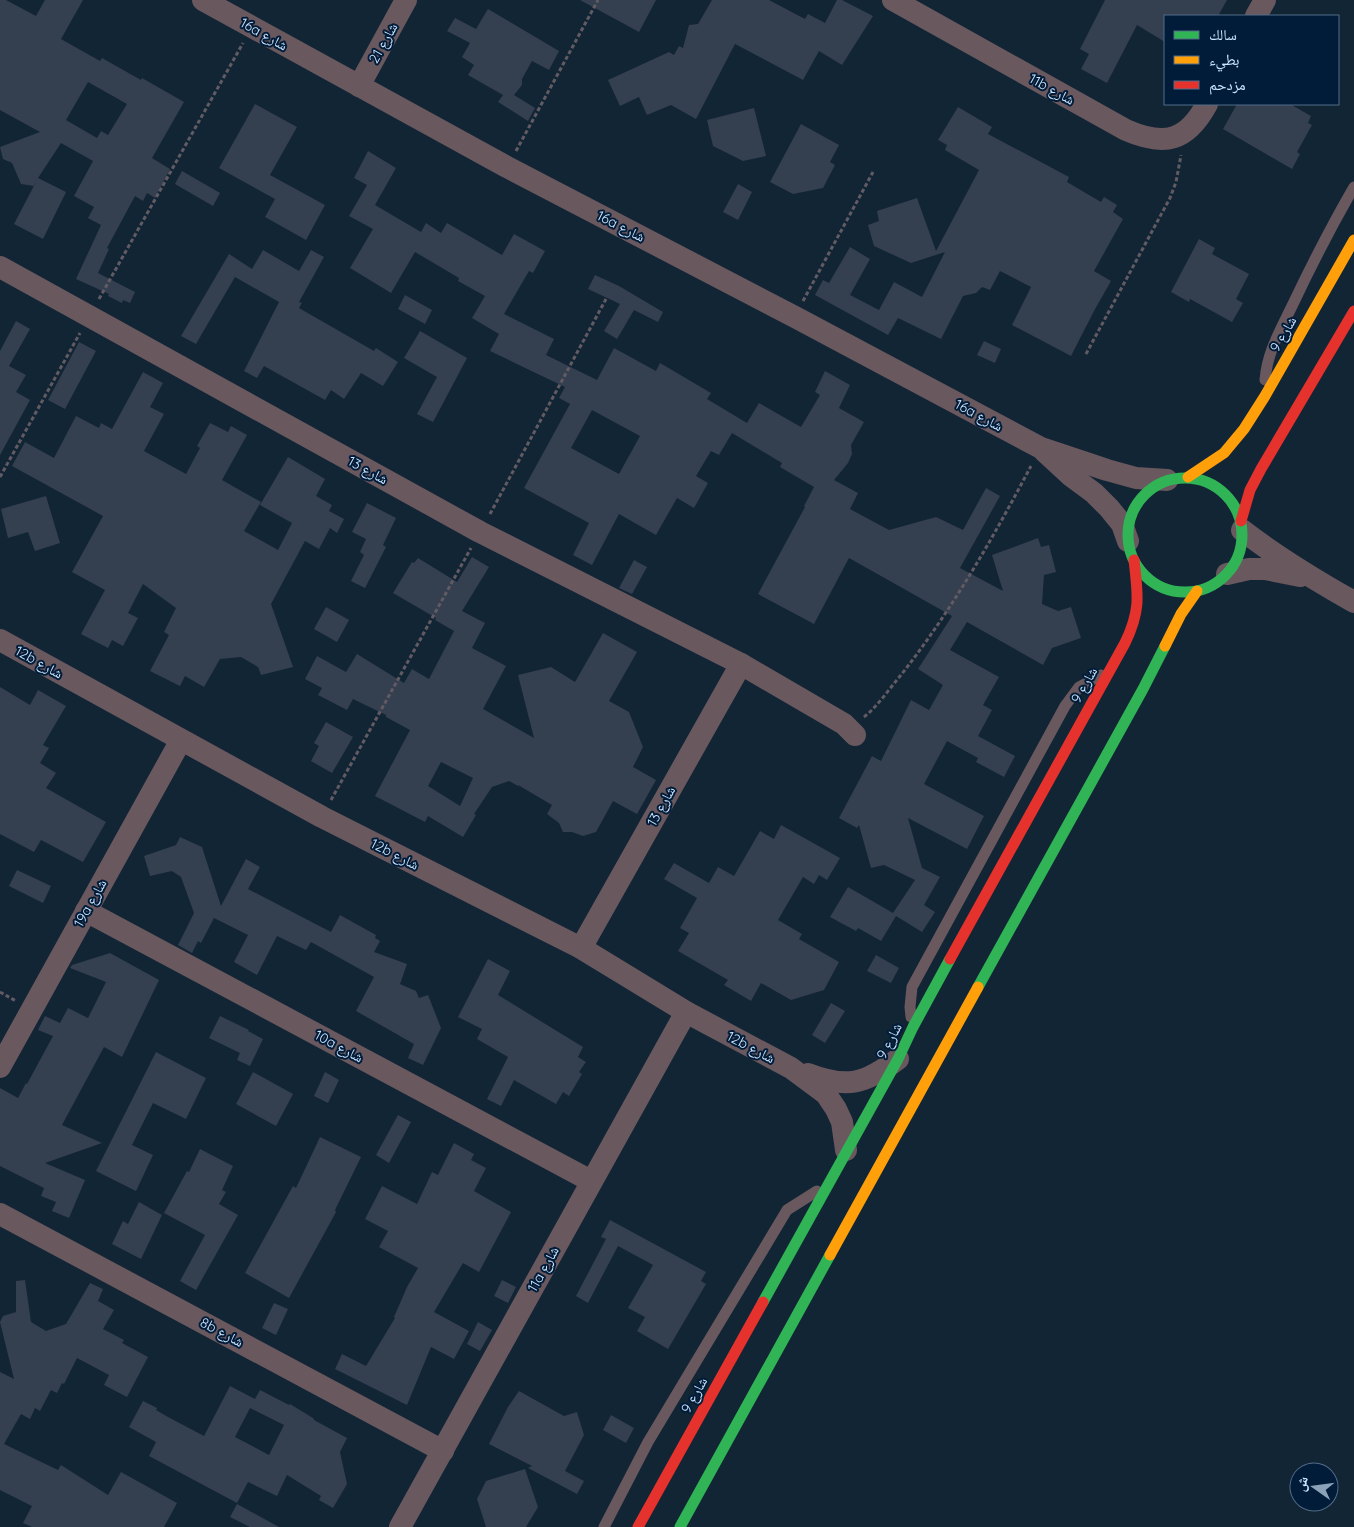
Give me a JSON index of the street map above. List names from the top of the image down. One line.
{"streets":{"street":["16a شارع","شارع 21","11b شارع","شارع 9","شارع 13","12b شارع","19a شارع","10a شارع","11a شارع","8b شارع"]},"crossings":[["16a شارع","شارع 21"],["16a شارع","شارع 9"],["شارع 9","12b شارع"],["شارع 13","12b شارع"],["12b شارع","19a شارع"],["12b شارع","11a شارع"],["19a شارع","10a شارع"],["10a شارع","11a شارع"],["11a شارع","8b شارع"]],"legend":["سالك","بطيء","مزدحم"],"north":"left"}
